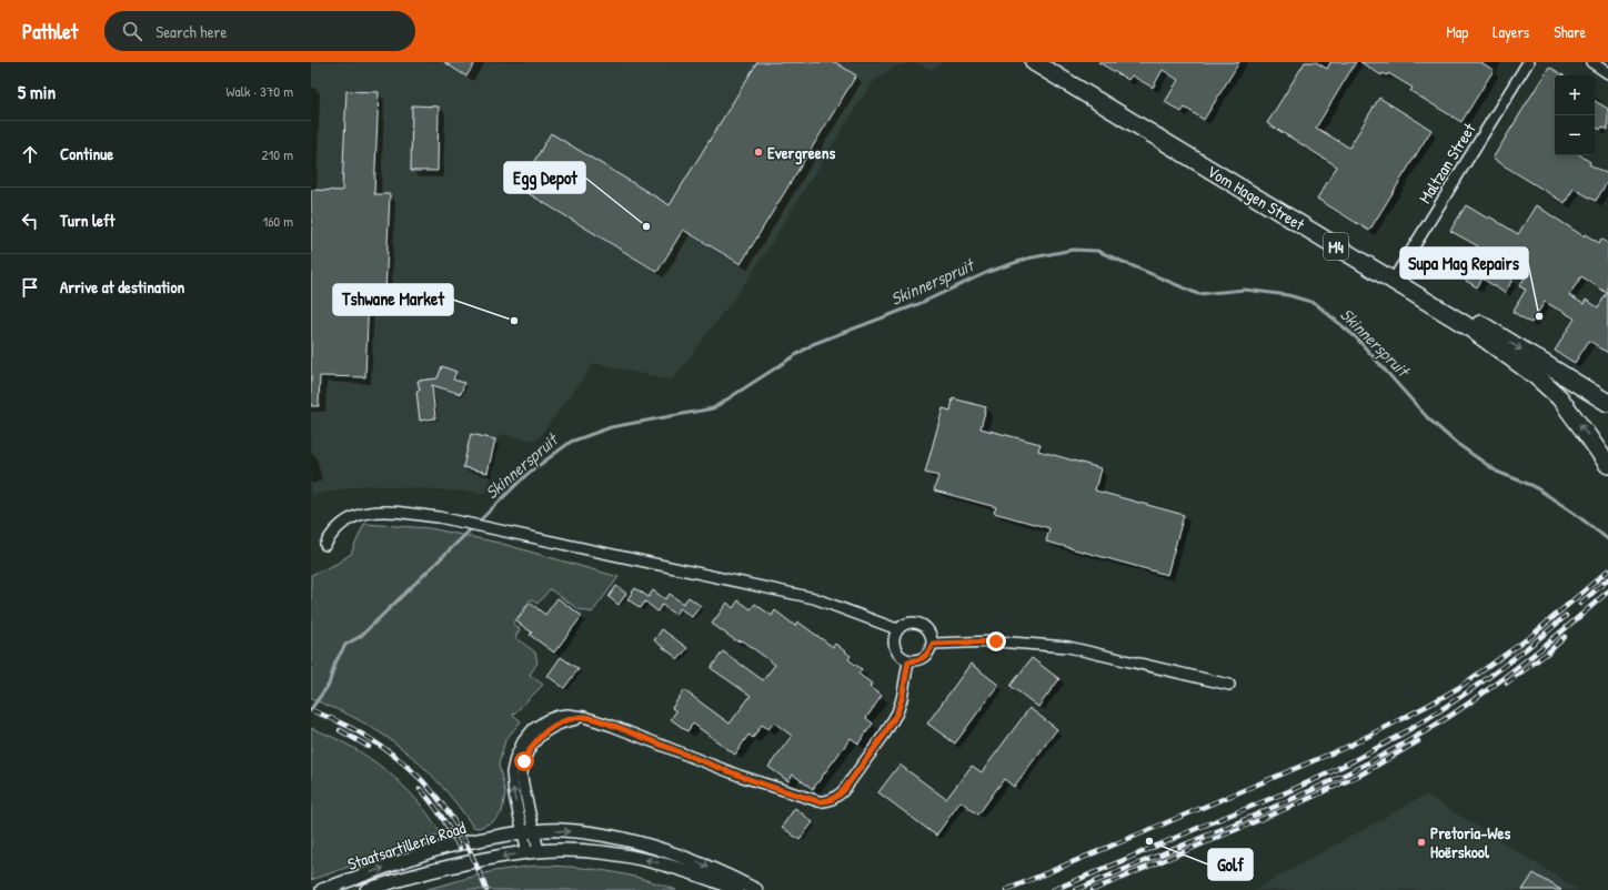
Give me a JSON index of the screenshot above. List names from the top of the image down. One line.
{"streets":{"main road":["Vom Hagen Street","M4"],"street":["Maltzan Street","Staatsartillerie Road"]},"crossings":[["Maltzan Street","Vom Hagen Street"]],"water":["Skinnerspruit"],"places":["Evergreens","Egg Depot","Supa Mag Repairs","Tshwane Market","Golf","Pretoria-Wes Hoërskool"],"page":{"header":"Pathlet","search":"Search here","nav":["Map","Layers","Share"],"heading":["5 min","Walk · 370 m"],"map_buttons":["+","−"],"list":[["Continue","210 m"],["Turn left","160 m"],"Arrive at destination"]}}
